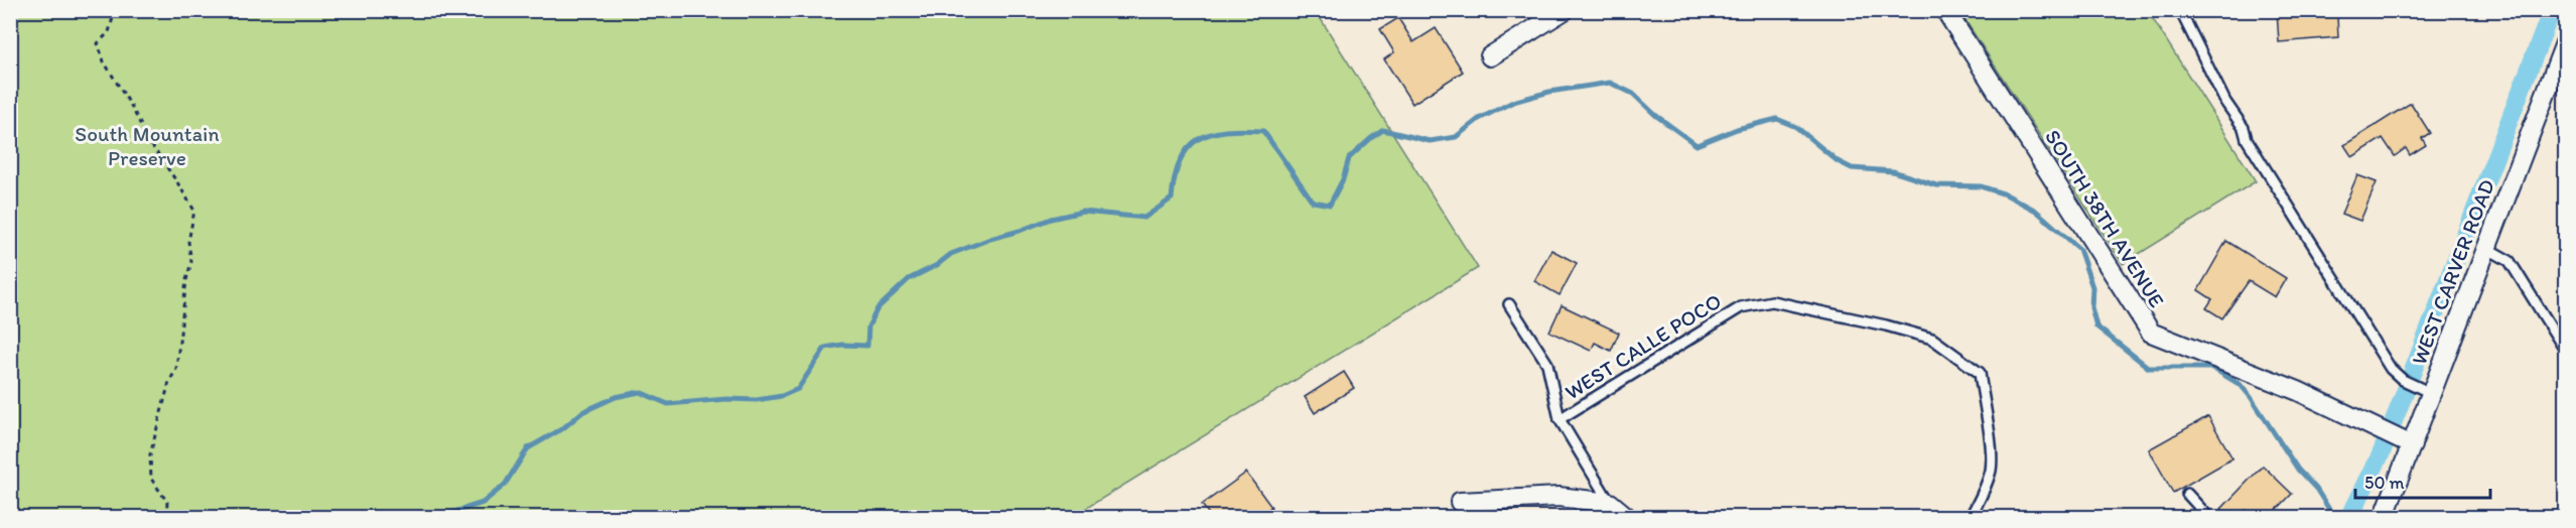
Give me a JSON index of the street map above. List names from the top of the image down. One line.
{"streets":{"street":["SOUTH 38TH AVENUE","WEST CARVER ROAD"],"lane":["WEST CALLE POCO"]},"crossings":[["SOUTH 38TH AVENUE","WEST CARVER ROAD"]],"parks":["South Mountain Preserve"],"scale_bar":"50 m"}
